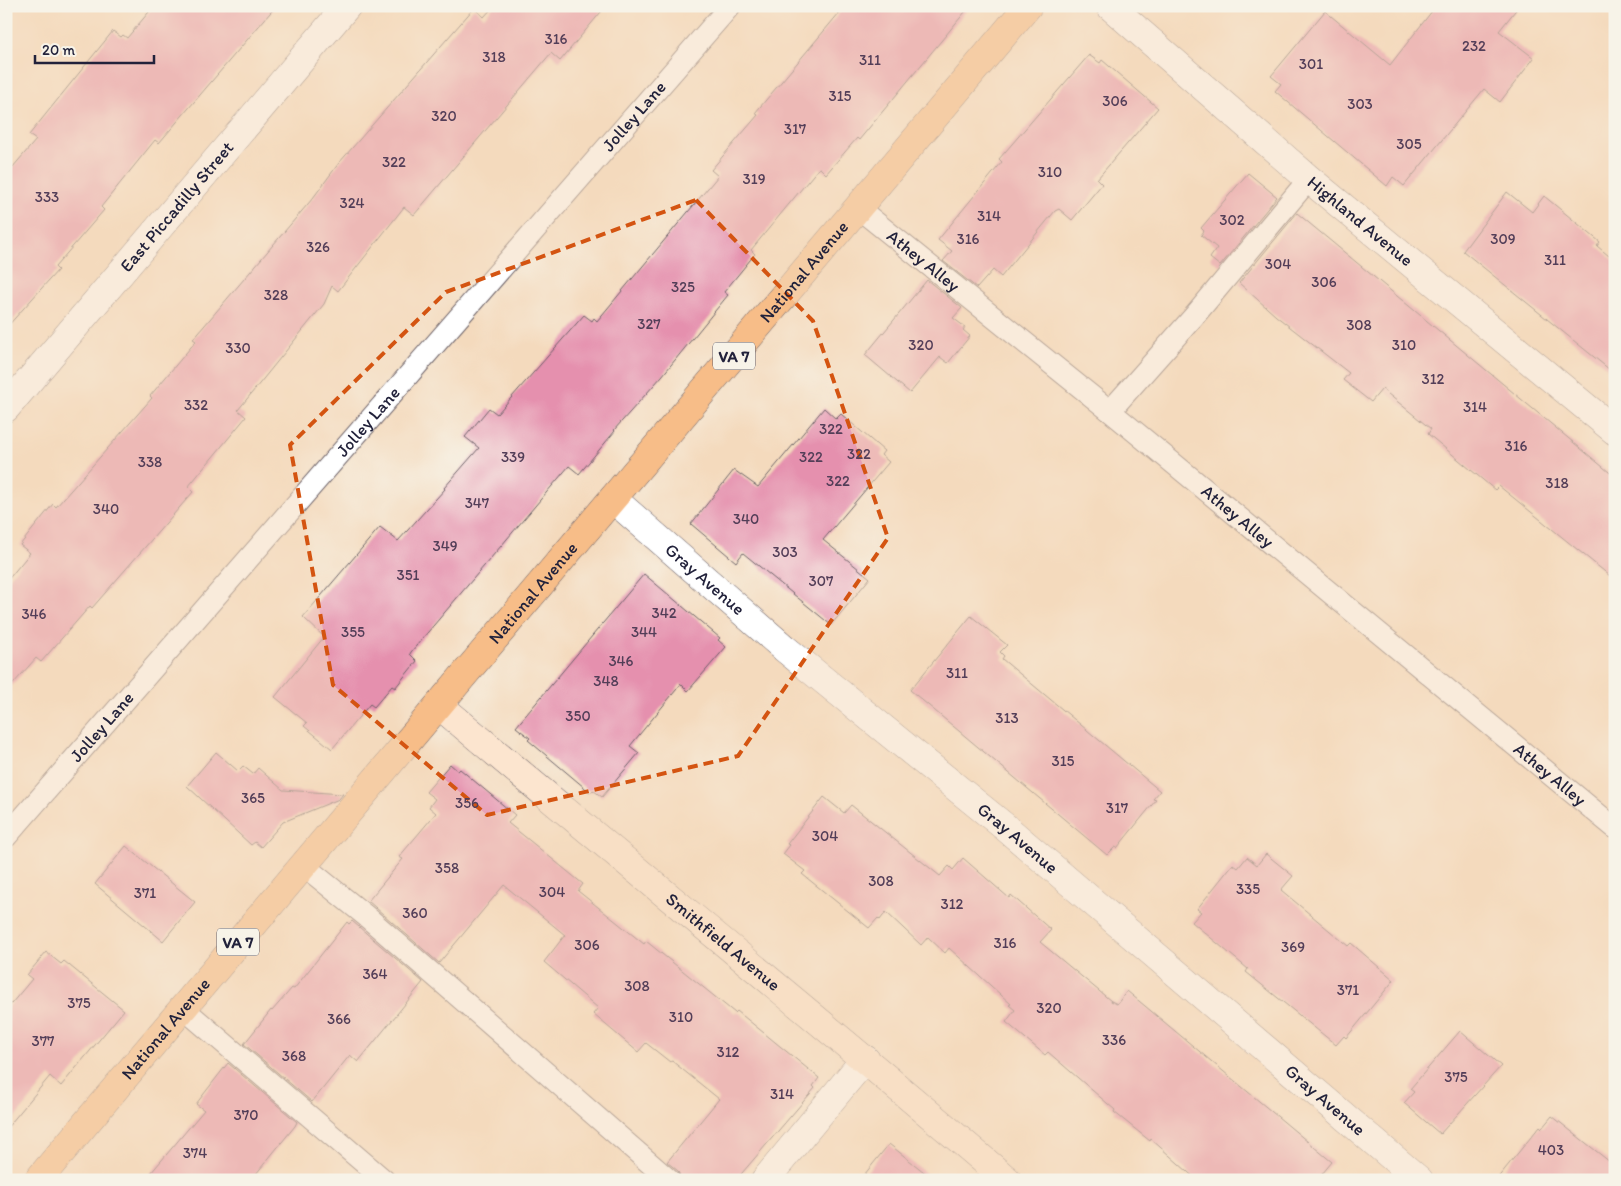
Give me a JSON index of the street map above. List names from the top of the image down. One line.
{"streets":{"main road":["National Avenue","VA 7"],"street":["East Piccadilly Street","Highland Avenue","Gray Avenue","Smithfield Avenue"],"lane":["Jolley Lane","Athey Alley"]},"crossings":[["Athey Alley","National Avenue"],["National Avenue","Gray Avenue"],["National Avenue","Smithfield Avenue"]],"house_numbers":["316","232","318","311","301","315","306","303","320","317","305","322","310","319","333","324","314","302","316","309","326","311","304","306","325","328","327","308","320","310","330","312","332","314","322","316","322","339","322","338","322","318","347","340","340","349","303","351","307","342","346","355","344","346","311","348","350","313","315","365","356","317","304","358","308","335","304","371","312","360","316","306","369","364","308","371","375","320","310","366","336","377","312","368","375","314","370","403","374"],"scale_bar":"20 m"}
